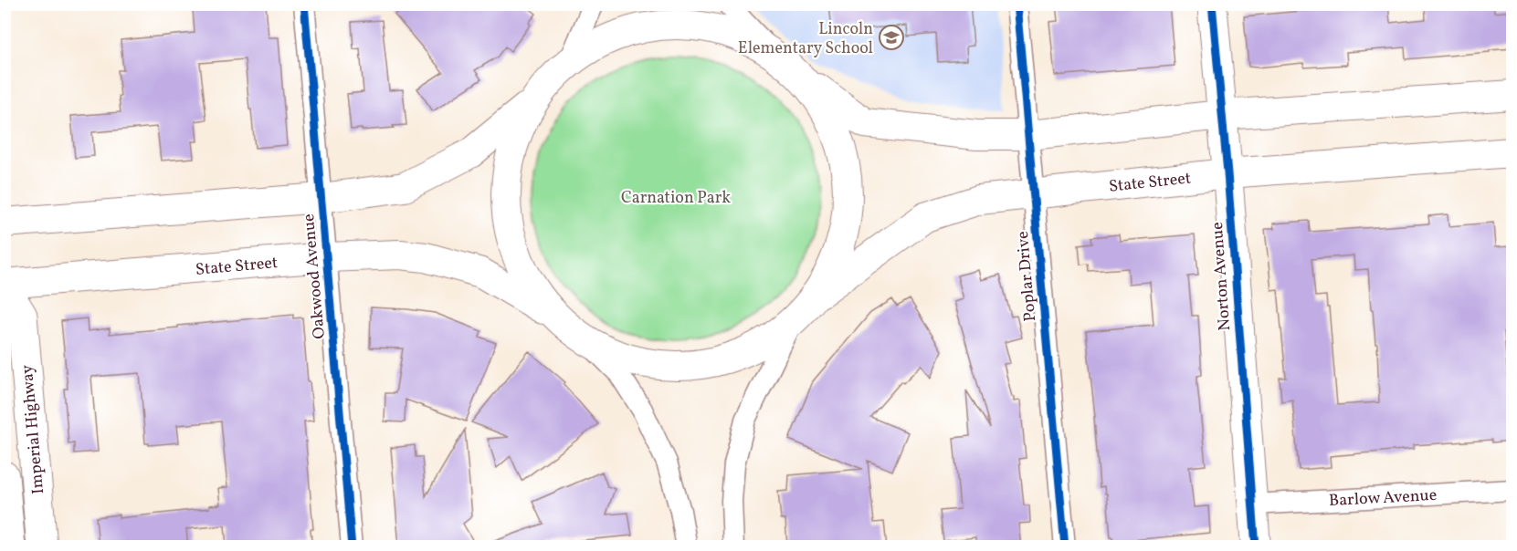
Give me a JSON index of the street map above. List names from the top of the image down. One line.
{"streets":{"main road":["State Street","Norton Avenue","Imperial Highway"],"street":["Oakwood Avenue","Poplar Drive","Barlow Avenue"]},"crossings":[["State Street","Oakwood Avenue"],["State Street","Poplar Drive"],["State Street","Norton Avenue"],["State Street","Imperial Highway"],["Norton Avenue","Barlow Avenue"]],"parks":["Carnation Park"],"places":{"school or university":["Lincoln Elementary School"]}}
